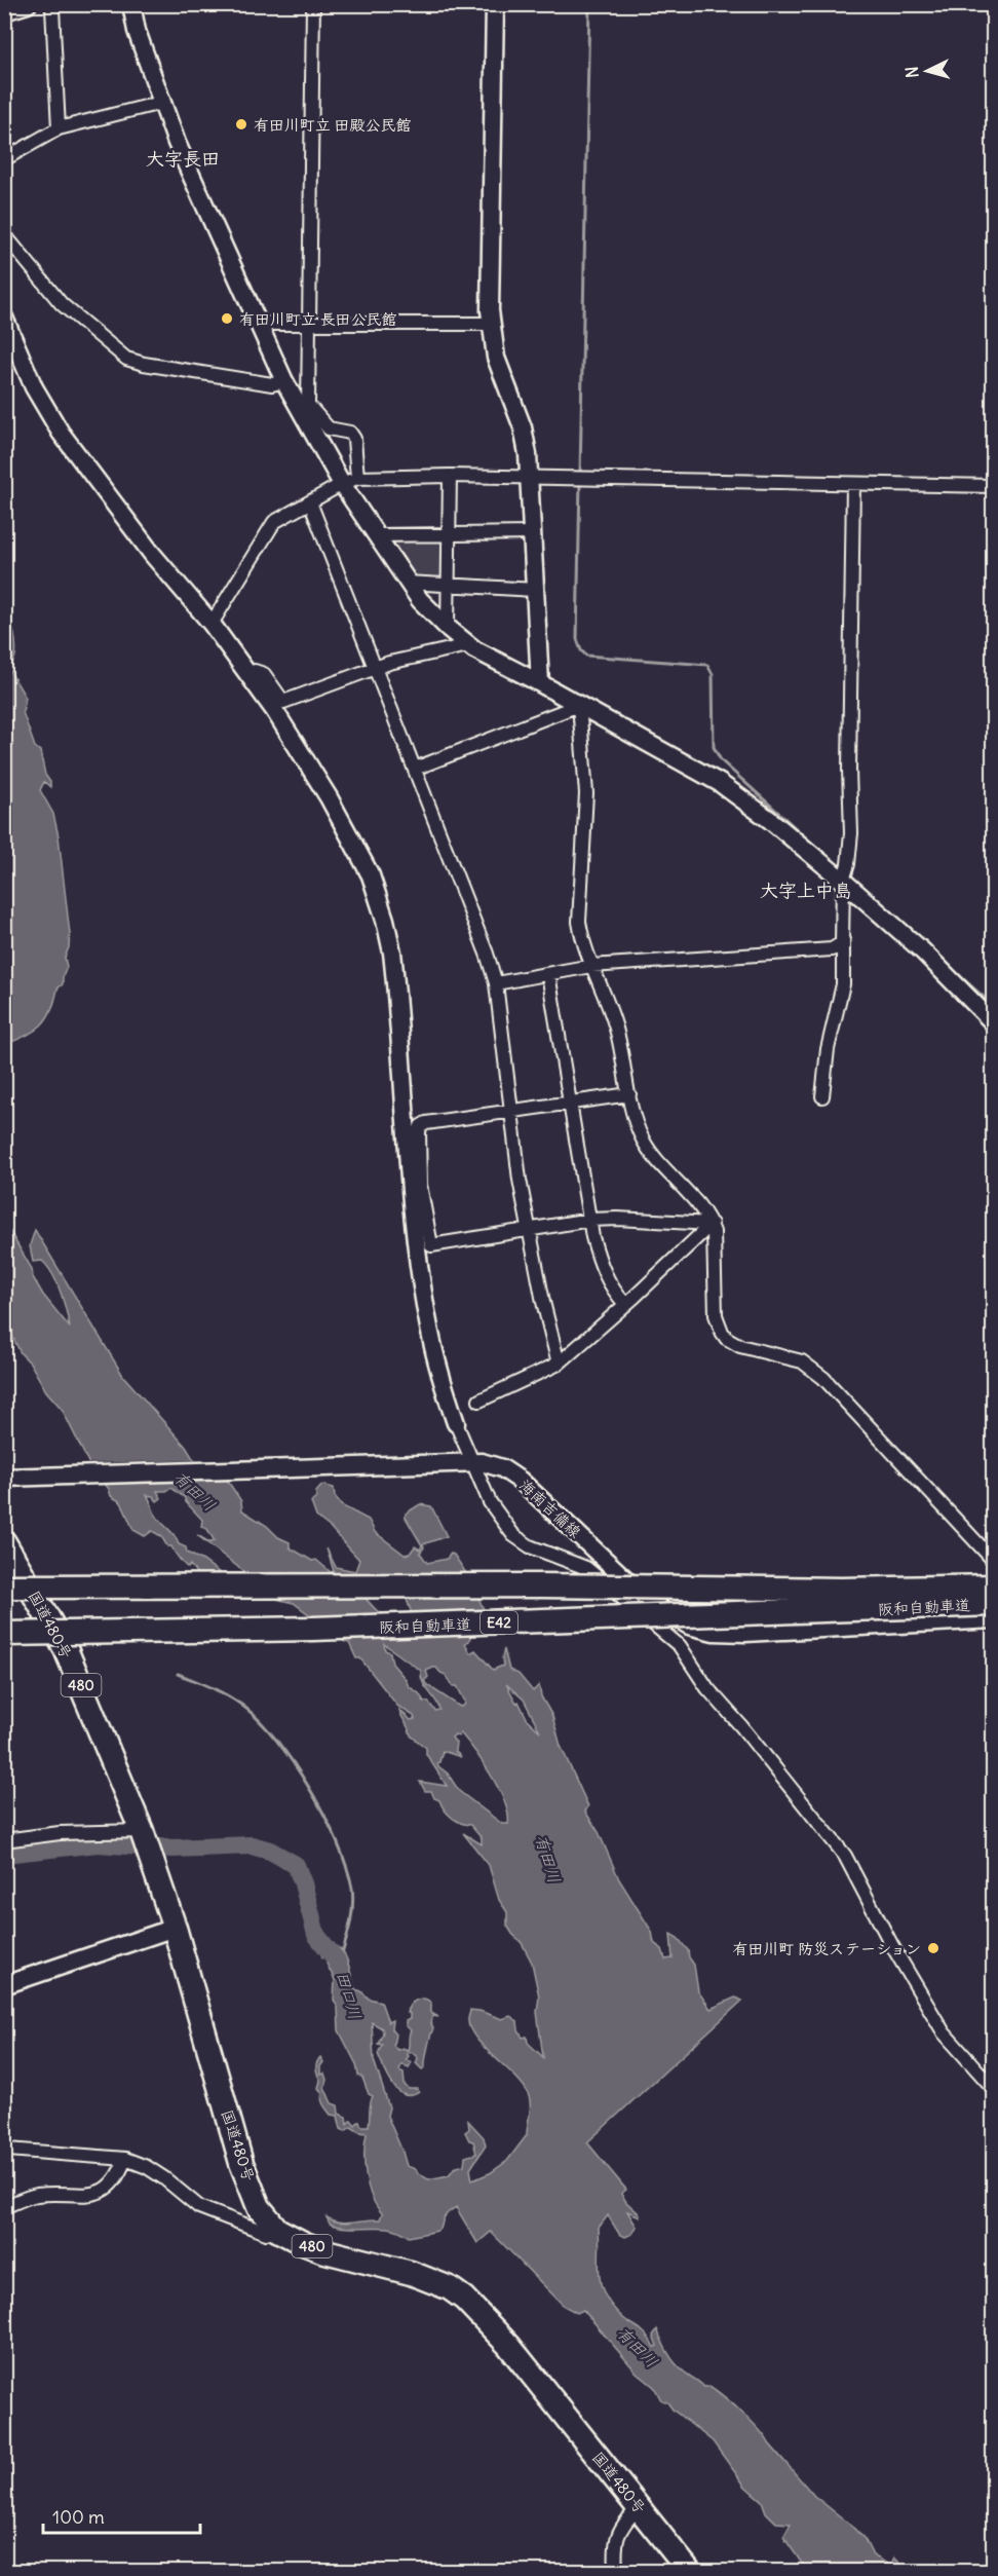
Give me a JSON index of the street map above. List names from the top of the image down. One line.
{"streets":{"highway":["阪和自動車道","E42","国道480号","480"],"street":["海南吉備線"]},"crossings":[["阪和自動車道","国道480号"]],"districts":["大字長田","大字上中島"],"water":["有田川","田口川"],"places":["有田川町立 田殿公民館","有田川町立 長田公民館","有田川町 防災ステーション"],"scale_bar":"100 m","north":"left"}
